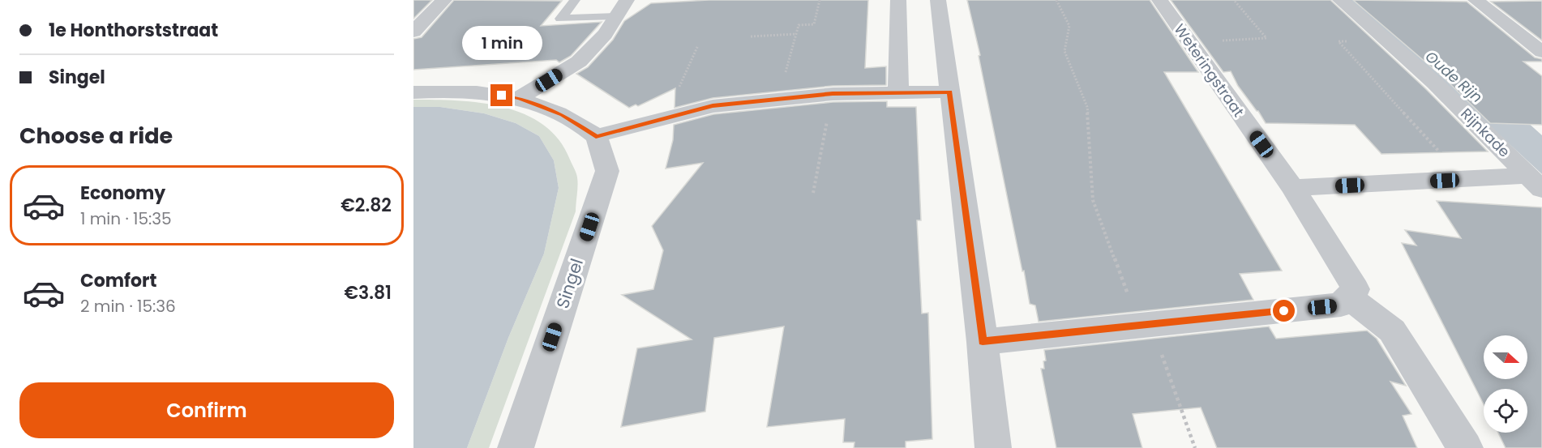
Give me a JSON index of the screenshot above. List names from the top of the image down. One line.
{"streets":{"street":["Weteringstraat","Rijnkade","Singel"]},"water":["Oude Rijn"],"north":"right","page":{"banner":["1e Honthorststraat","Singel"],"bubble":"1 min","heading":"Choose a ride","list":[{"name":"Economy","note":"1 min · 15:35","value":"€2.82"},{"name":"Comfort","note":"2 min · 15:36","value":"€3.81"}],"buttons":"Confirm"}}
